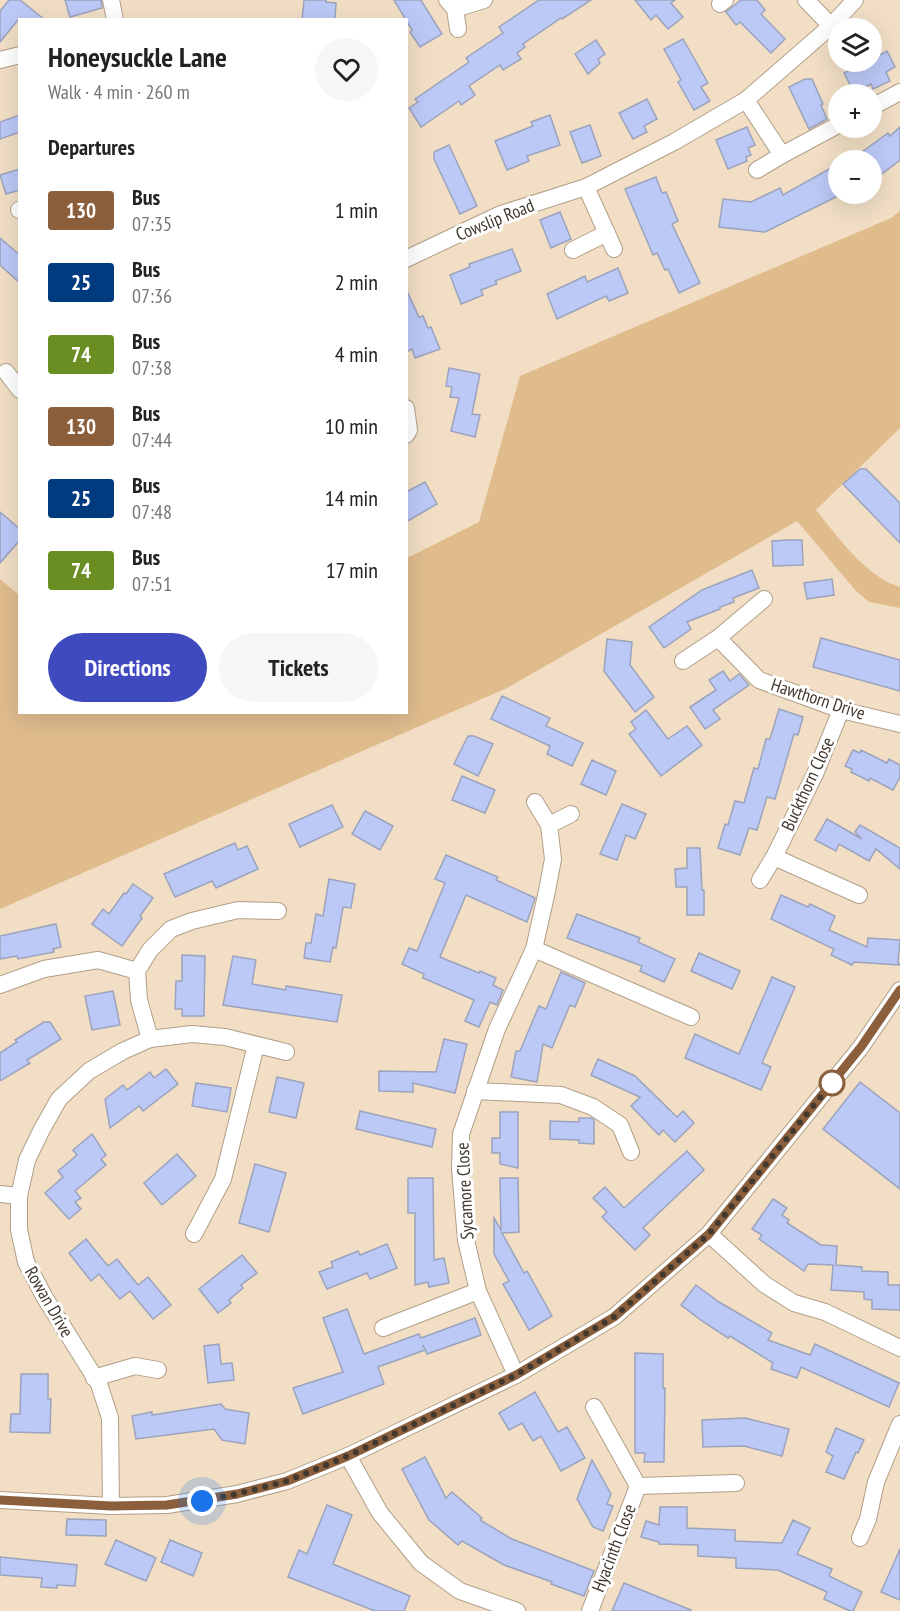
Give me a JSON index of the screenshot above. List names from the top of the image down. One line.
{"streets":{"street":["Cowslip Road","Hawthorn Drive","Buckthorn Close","Sycamore Close","Rowan Drive","Hyacinth Close"]},"crossings":[["Hawthorn Drive","Buckthorn Close"]],"lines":["bus line 130"],"page":{"map_buttons":["+","−"],"heading":[["Honeysuckle Lane","Walk · 4 min · 260 m"],"Departures"],"list":[{"mark":"130","name":"Bus","note":"07:35","value":"1 min"},{"mark":"25","name":"Bus","note":"07:36","value":"2 min"},{"mark":"74","name":"Bus","note":"07:38","value":"4 min"},{"mark":"130","name":"Bus","note":"07:44","value":"10 min"},{"mark":"25","name":"Bus","note":"07:48","value":"14 min"},{"mark":"74","name":"Bus","note":"07:51","value":"17 min"}],"buttons":["Directions","Tickets"]}}
